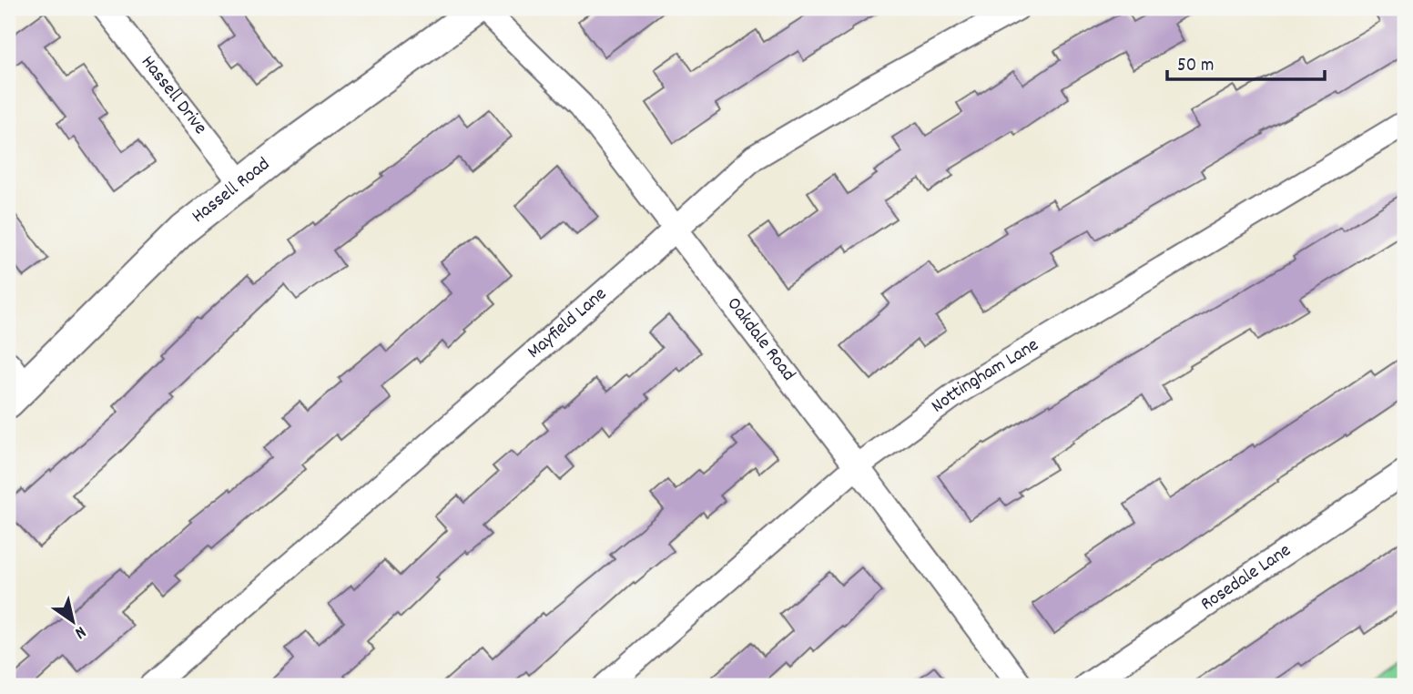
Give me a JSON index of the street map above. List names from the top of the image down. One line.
{"streets":{"street":["Hassell Drive","Hassell Road","Mayfield Lane","Oakdale Road","Nottingham Lane","Rosedale Lane"]},"crossings":[["Hassell Drive","Hassell Road"],["Hassell Road","Oakdale Road"],["Mayfield Lane","Oakdale Road"],["Oakdale Road","Nottingham Lane"]],"scale_bar":"50 m","north":"bottom right"}
